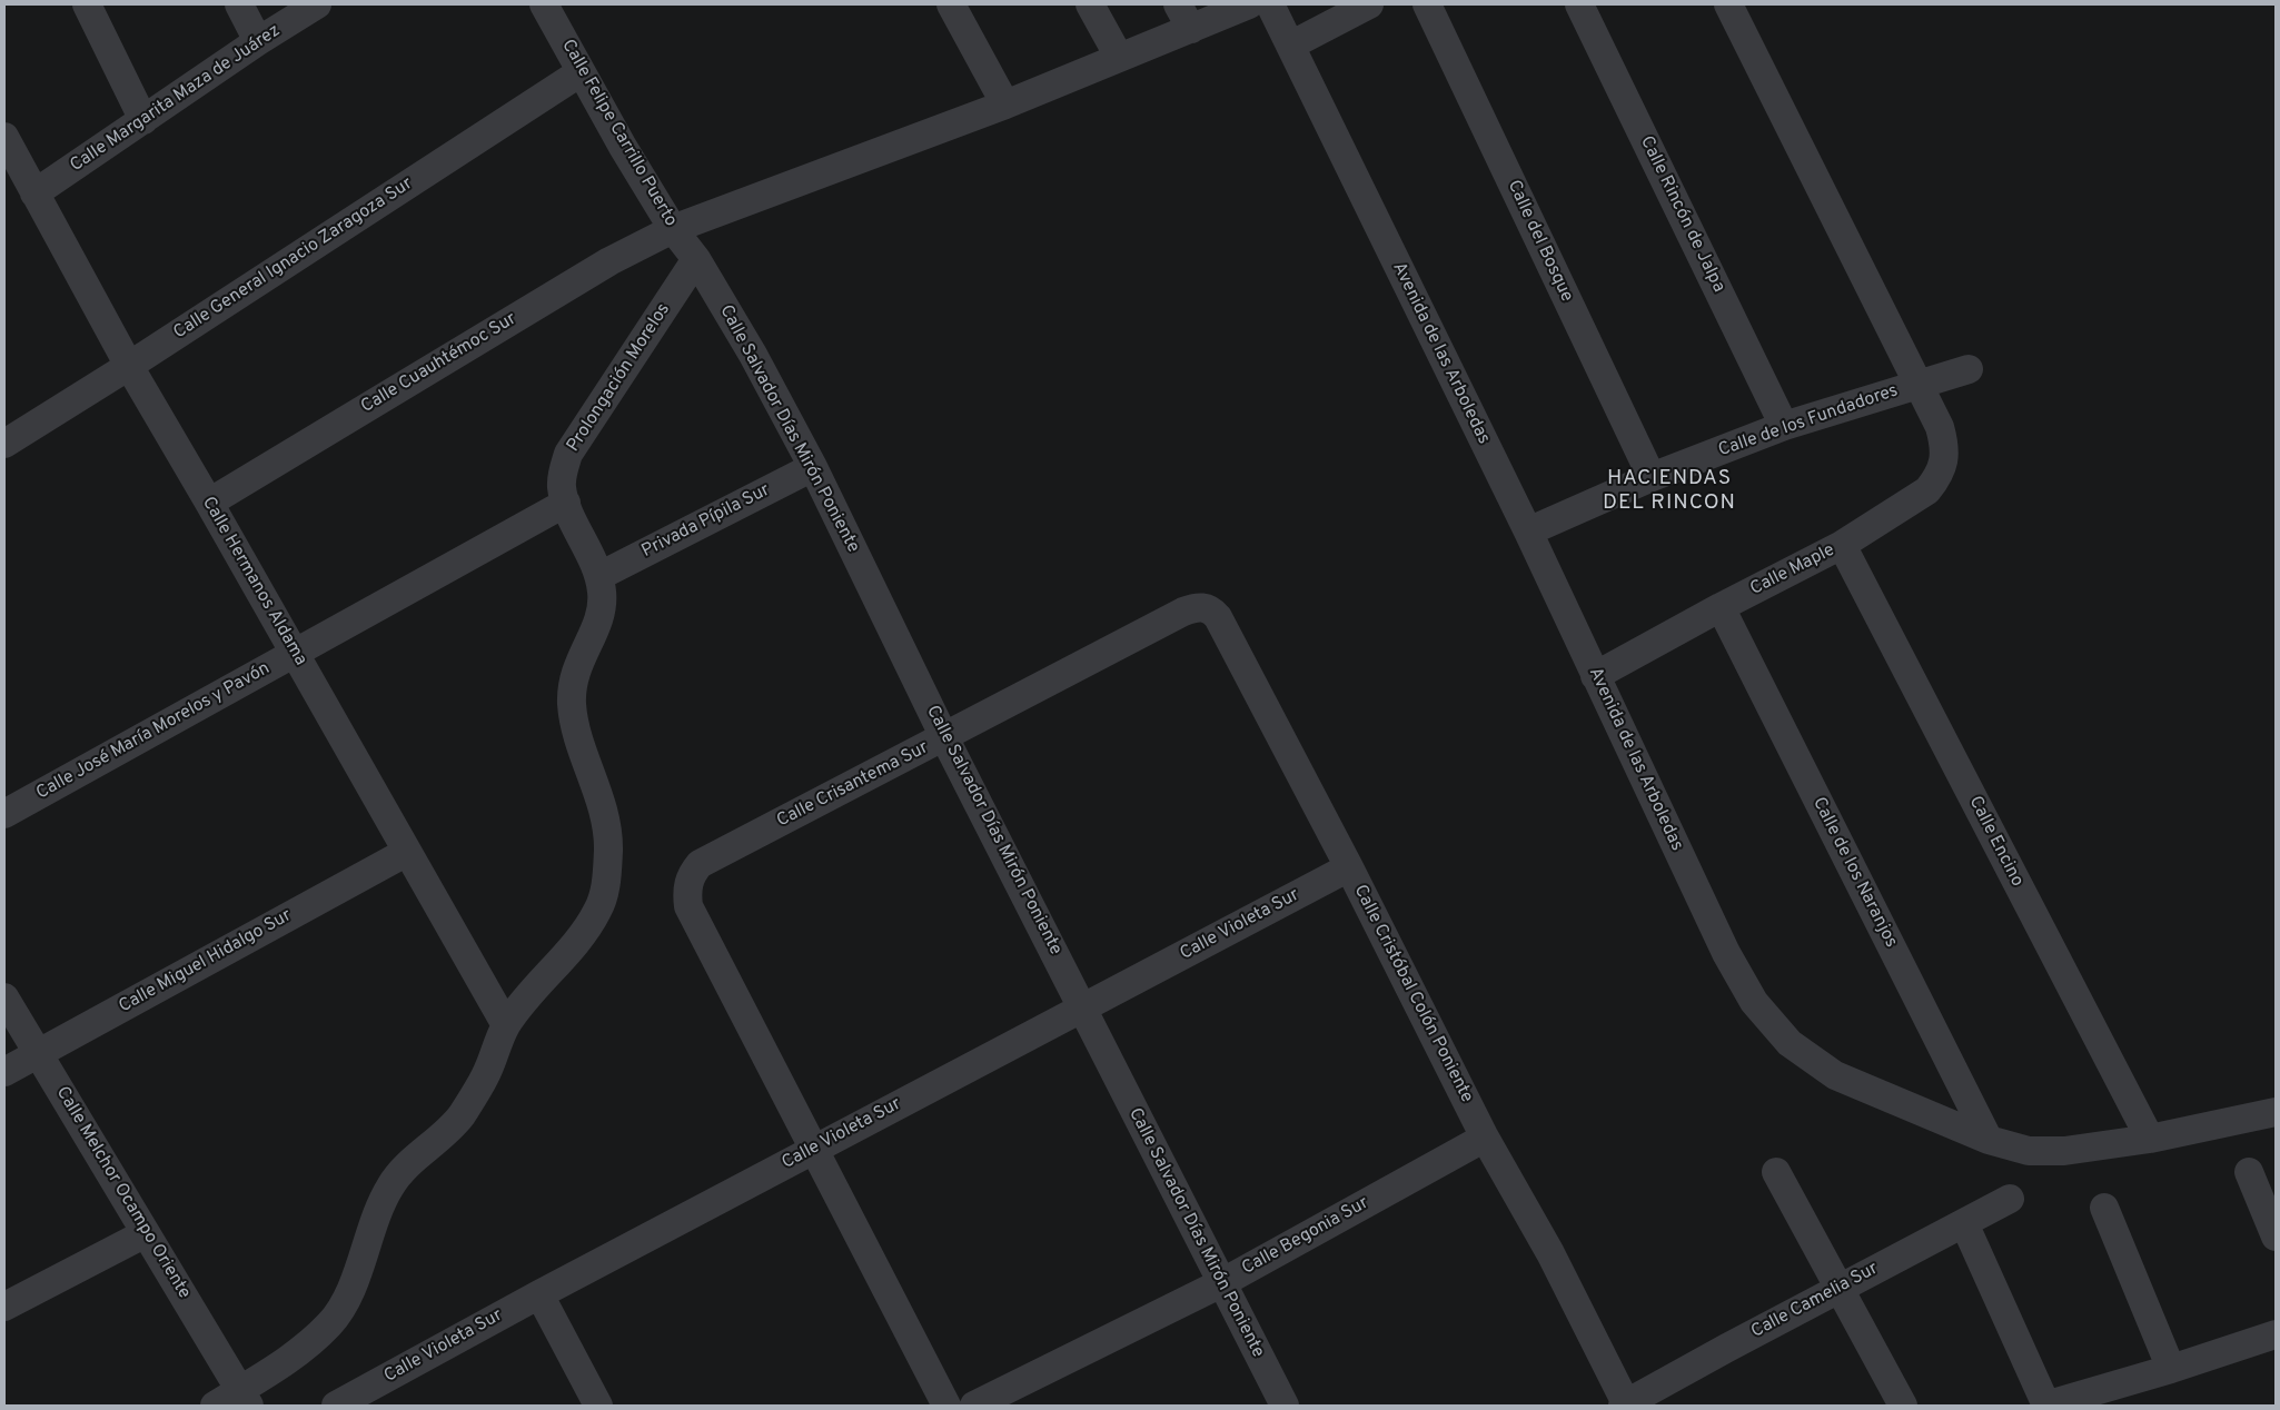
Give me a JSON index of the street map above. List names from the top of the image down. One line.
{"streets":{"street":["Calle Margarita Maza de Juárez","Calle Felipe Carrillo Puerto","Calle Rincón de Jalpa","Calle del Bosque","Calle General Ignacio Zaragoza Sur","Avenida de las Arboledas","Calle Cuauhtémoc Sur","Prolongación Morelos","Calle de los Fundadores","Calle Salvador Días Mirón Poniente","Privada Pípila Sur","Calle Maple","Calle Hermanos Aldama","Calle José María Morelos y Pavón","Calle Crisantema Sur","Calle Encino","Calle de los Naranjos","Calle Violeta Sur","Calle Miguel Hidalgo Sur","Calle Cristóbal Colón Poniente","Calle Melchor Ocampo Oriente","Calle Begonia Sur","Calle Camelia Sur"]},"crossings":[["Calle Margarita Maza de Juárez","Calle Hermanos Aldama"],["Calle Felipe Carrillo Puerto","Calle General Ignacio Zaragoza Sur"],["Calle Felipe Carrillo Puerto","Calle Cuauhtémoc Sur"],["Calle Felipe Carrillo Puerto","Prolongación Morelos"],["Calle Felipe Carrillo Puerto","Calle Salvador Días Mirón Poniente"],["Calle Rincón de Jalpa","Calle de los Fundadores"],["Calle del Bosque","Calle de los Fundadores"],["Calle General Ignacio Zaragoza Sur","Calle Hermanos Aldama"],["Avenida de las Arboledas","Calle de los Fundadores"],["Avenida de las Arboledas","Calle Maple"],["Avenida de las Arboledas","Calle Encino"],["Avenida de las Arboledas","Calle de los Naranjos"],["Calle Cuauhtémoc Sur","Calle Hermanos Aldama"],["Prolongación Morelos","Calle Salvador Días Mirón Poniente"],["Prolongación Morelos","Privada Pípila Sur"],["Prolongación Morelos","Calle Hermanos Aldama"],["Prolongación Morelos","Calle José María Morelos y Pavón"],["Prolongación Morelos","Calle Melchor Ocampo Oriente"],["Calle de los Fundadores","Calle Maple"],["Calle Salvador Días Mirón Poniente","Privada Pípila Sur"],["Calle Salvador Días Mirón Poniente","Calle Crisantema Sur"],["Calle Salvador Días Mirón Poniente","Calle Violeta Sur"],["Calle Salvador Días Mirón Poniente","Calle Begonia Sur"],["Calle Maple","Calle Encino"],["Calle Maple","Calle de los Naranjos"],["Calle Hermanos Aldama","Calle José María Morelos y Pavón"],["Calle Hermanos Aldama","Calle Miguel Hidalgo Sur"],["Calle Crisantema Sur","Calle Violeta Sur"],["Calle Crisantema Sur","Calle Cristóbal Colón Poniente"],["Calle Violeta Sur","Calle Cristóbal Colón Poniente"],["Calle Miguel Hidalgo Sur","Calle Melchor Ocampo Oriente"],["Calle Cristóbal Colón Poniente","Calle Begonia Sur"],["Calle Cristóbal Colón Poniente","Calle Camelia Sur"]],"districts":["HACIENDAS DEL RINCON"]}
